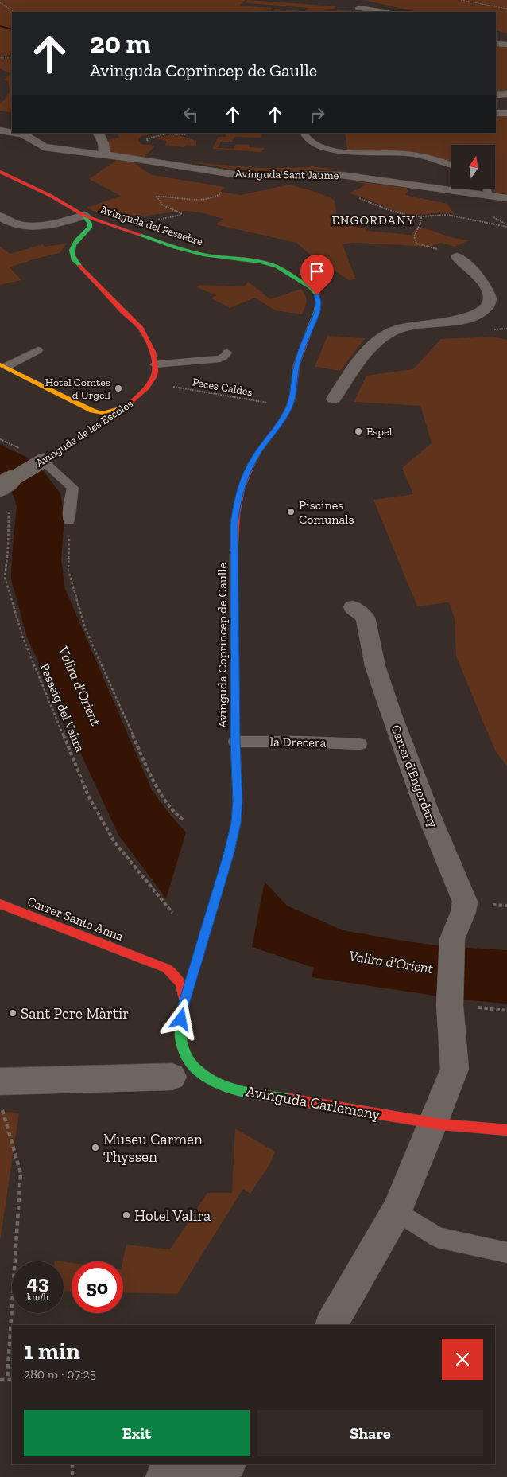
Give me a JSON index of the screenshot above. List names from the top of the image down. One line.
{"streets":{"main road":["Avinguda del Pessebre","Avinguda de les Escoles","Avinguda Coprincep de Gaulle","Carrer Santa Anna","Avinguda Carlemany"],"street":["Avinguda Sant Jaume","Carrer d'Engordany"],"lane":["la Drecera"],"path":["Peces Caldes","Passeig del Valira"]},"crossings":[["Avinguda del Pessebre","Avinguda Coprincep de Gaulle"],["Avinguda Coprincep de Gaulle","la Drecera"],["Carrer d'Engordany","Avinguda Carlemany"],["Carrer Santa Anna","Avinguda Carlemany"]],"districts":["ENGORDANY"],"water":["Valira d'Orient"],"places":["Hotel Comtes d Urgell","Espel","Piscines Comunals","Sant Pere Màrtir","Museu Carmen Thyssen","Hotel Valira"],"north":"top","page":{"turn":["20 m","Avinguda Coprincep de Gaulle"],"speed":"43 km/h","limit":"50","heading":["1 min","280 m · 07:25"],"buttons":["Exit","Share"]}}
